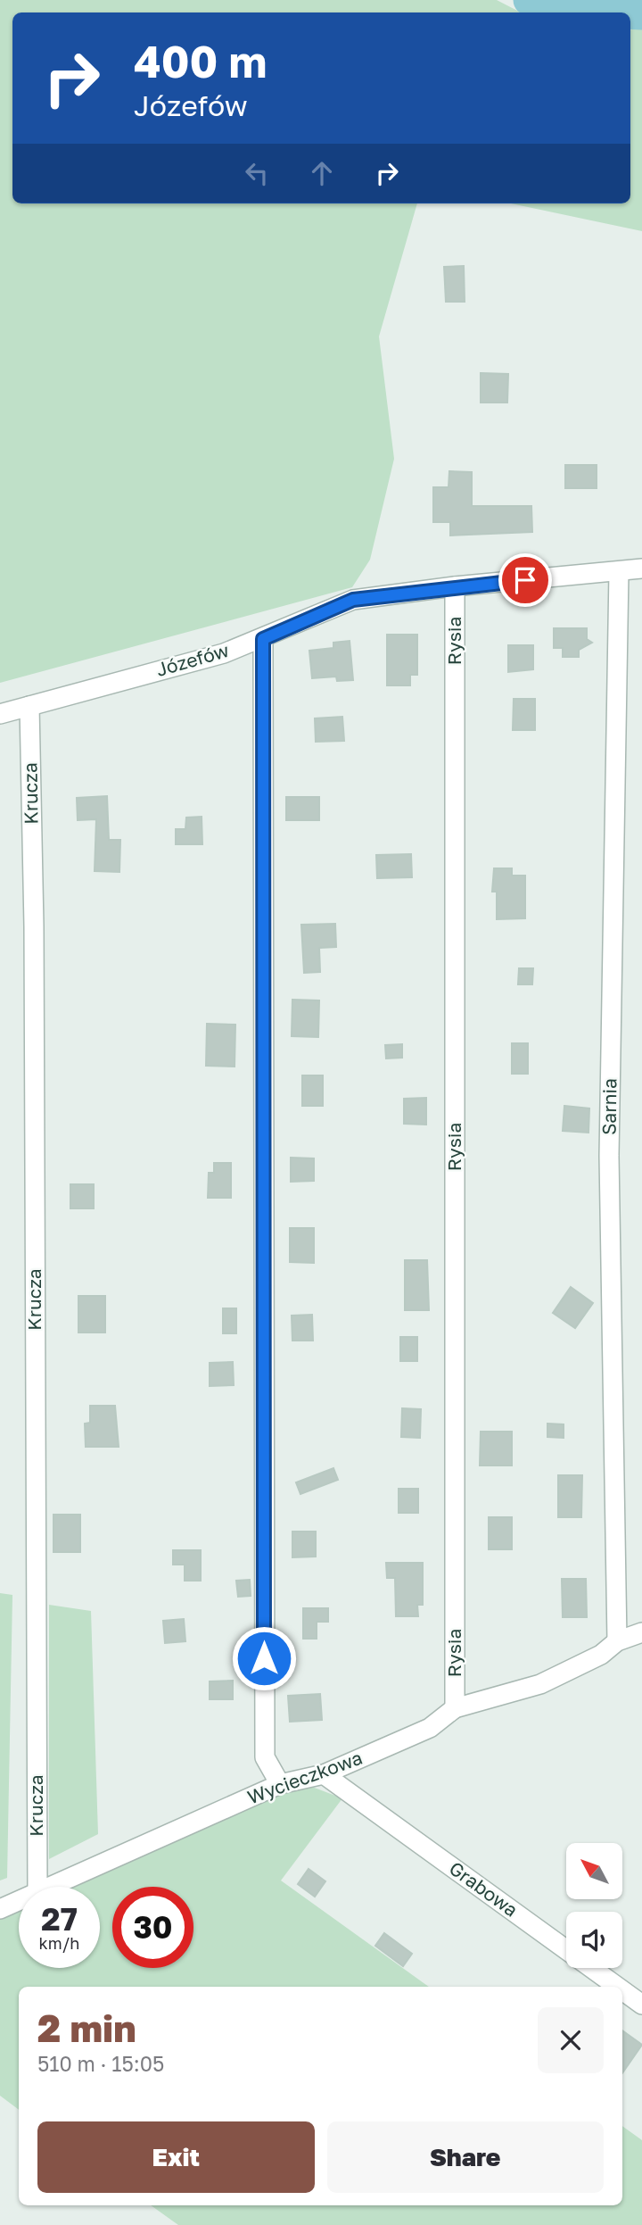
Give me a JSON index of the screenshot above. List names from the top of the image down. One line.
{"streets":{"street":["Rysia","Józefów","Krucza","Sarnia","Wycieczkowa","Grabowa"]},"crossings":[["Rysia","Józefów"],["Rysia","Wycieczkowa"],["Józefów","Krucza"],["Józefów","Sarnia"],["Sarnia","Wycieczkowa"],["Wycieczkowa","Grabowa"]],"north":"top left","page":{"turn":["400 m","Józefów"],"speed":"27 km/h","limit":"30","heading":["2 min","510 m · 15:05"],"buttons":["Exit","Share"]}}
